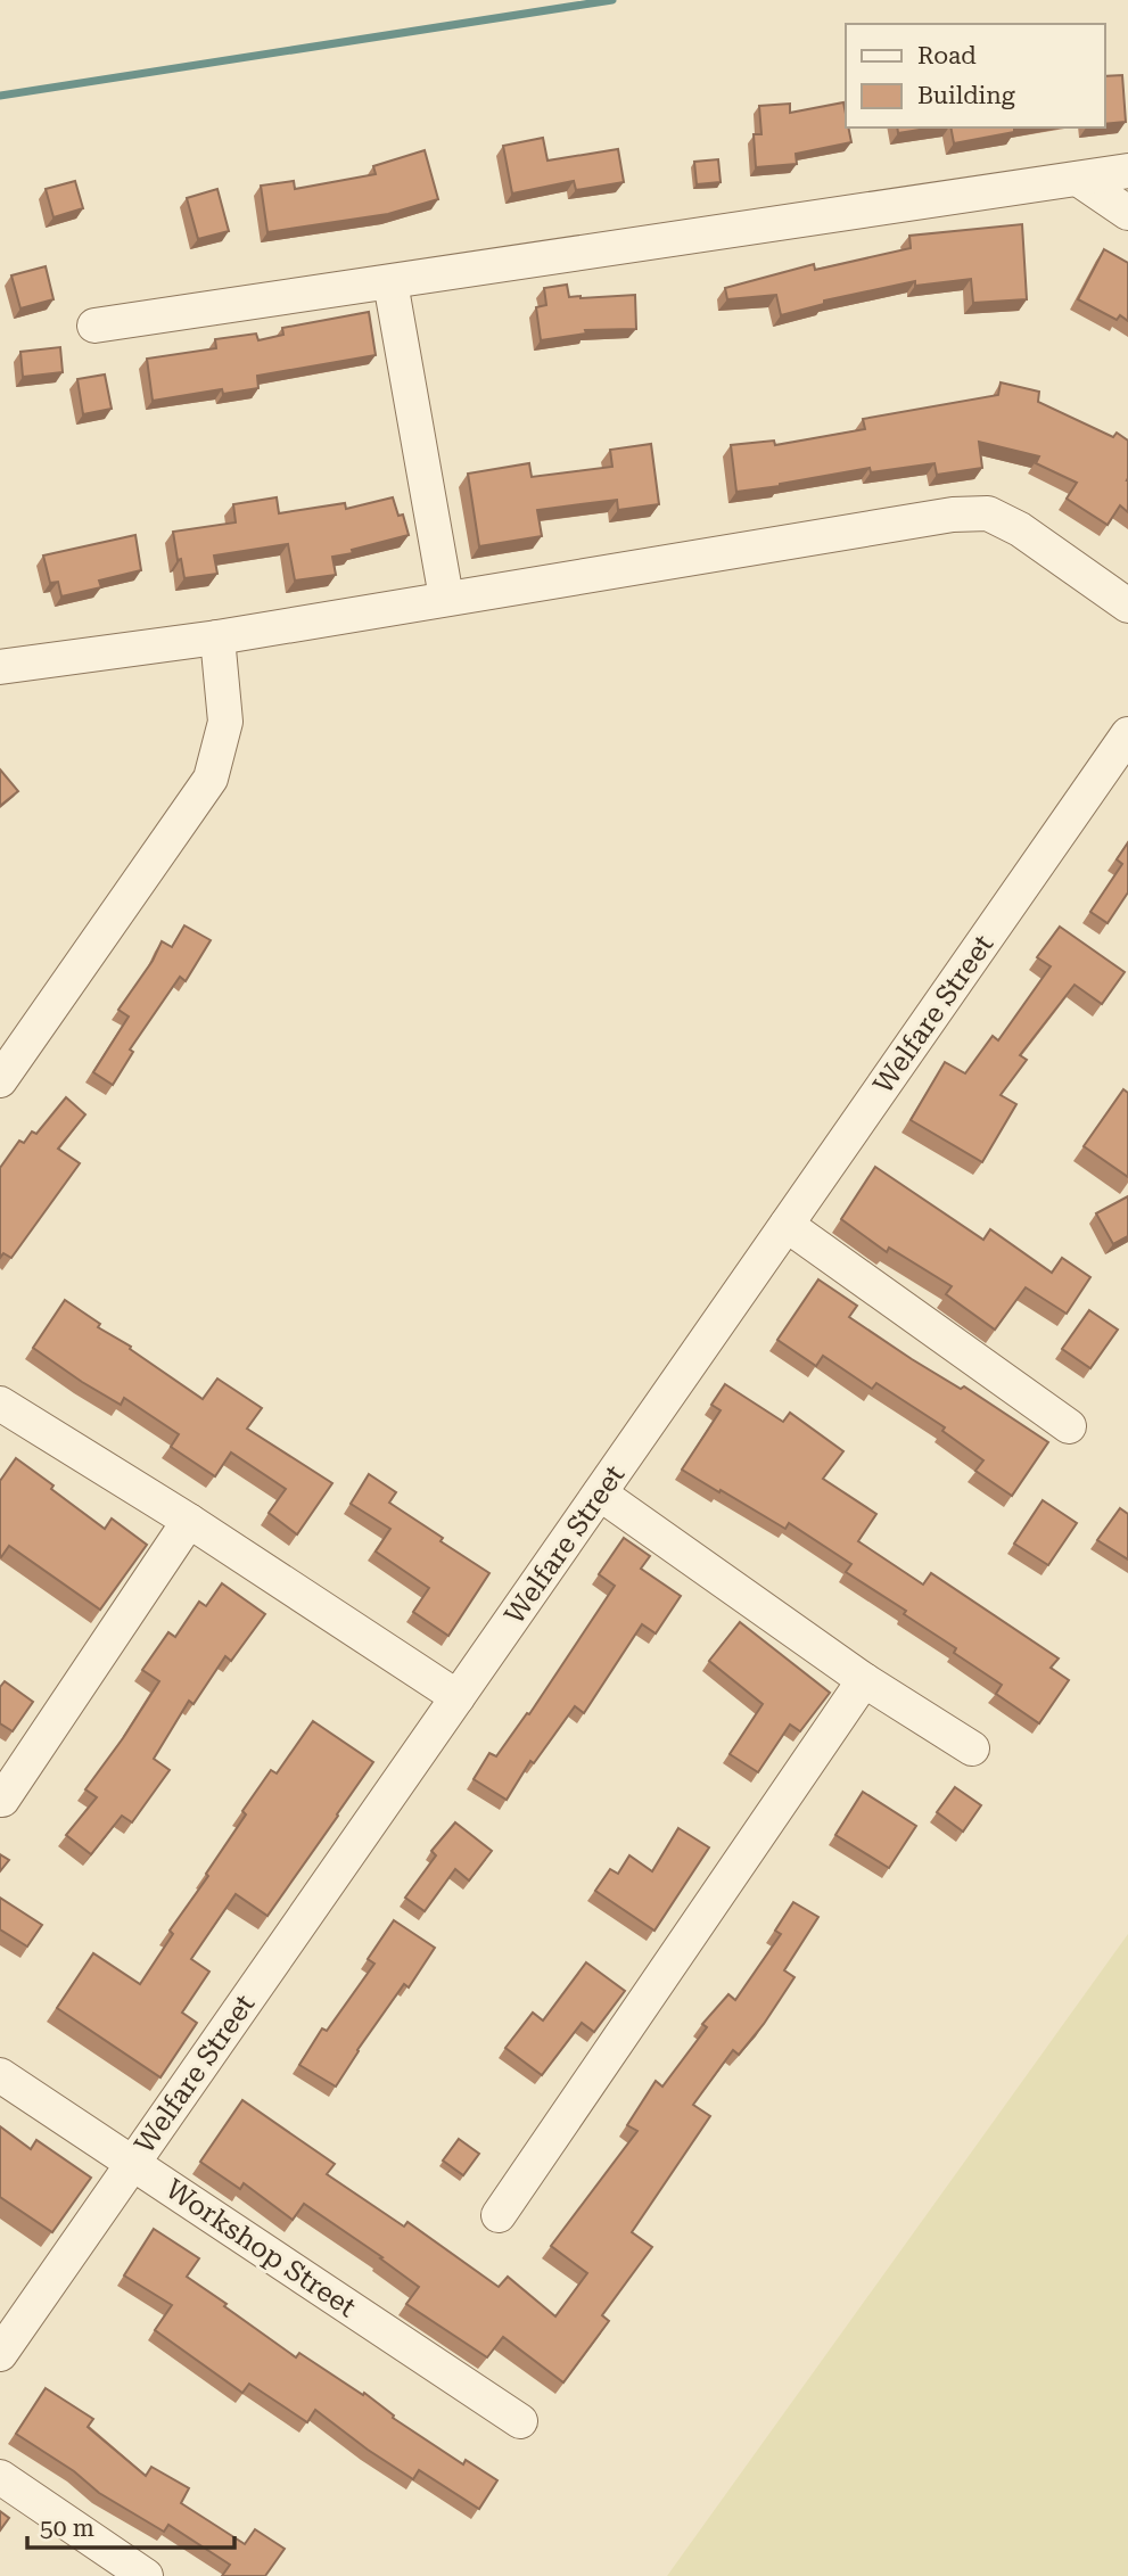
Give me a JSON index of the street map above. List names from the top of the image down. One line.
{"streets":{"street":["Welfare Street","Workshop Street"]},"crossings":[["Welfare Street","Workshop Street"]],"legend":["Road","Building"],"scale_bar":"50 m"}
